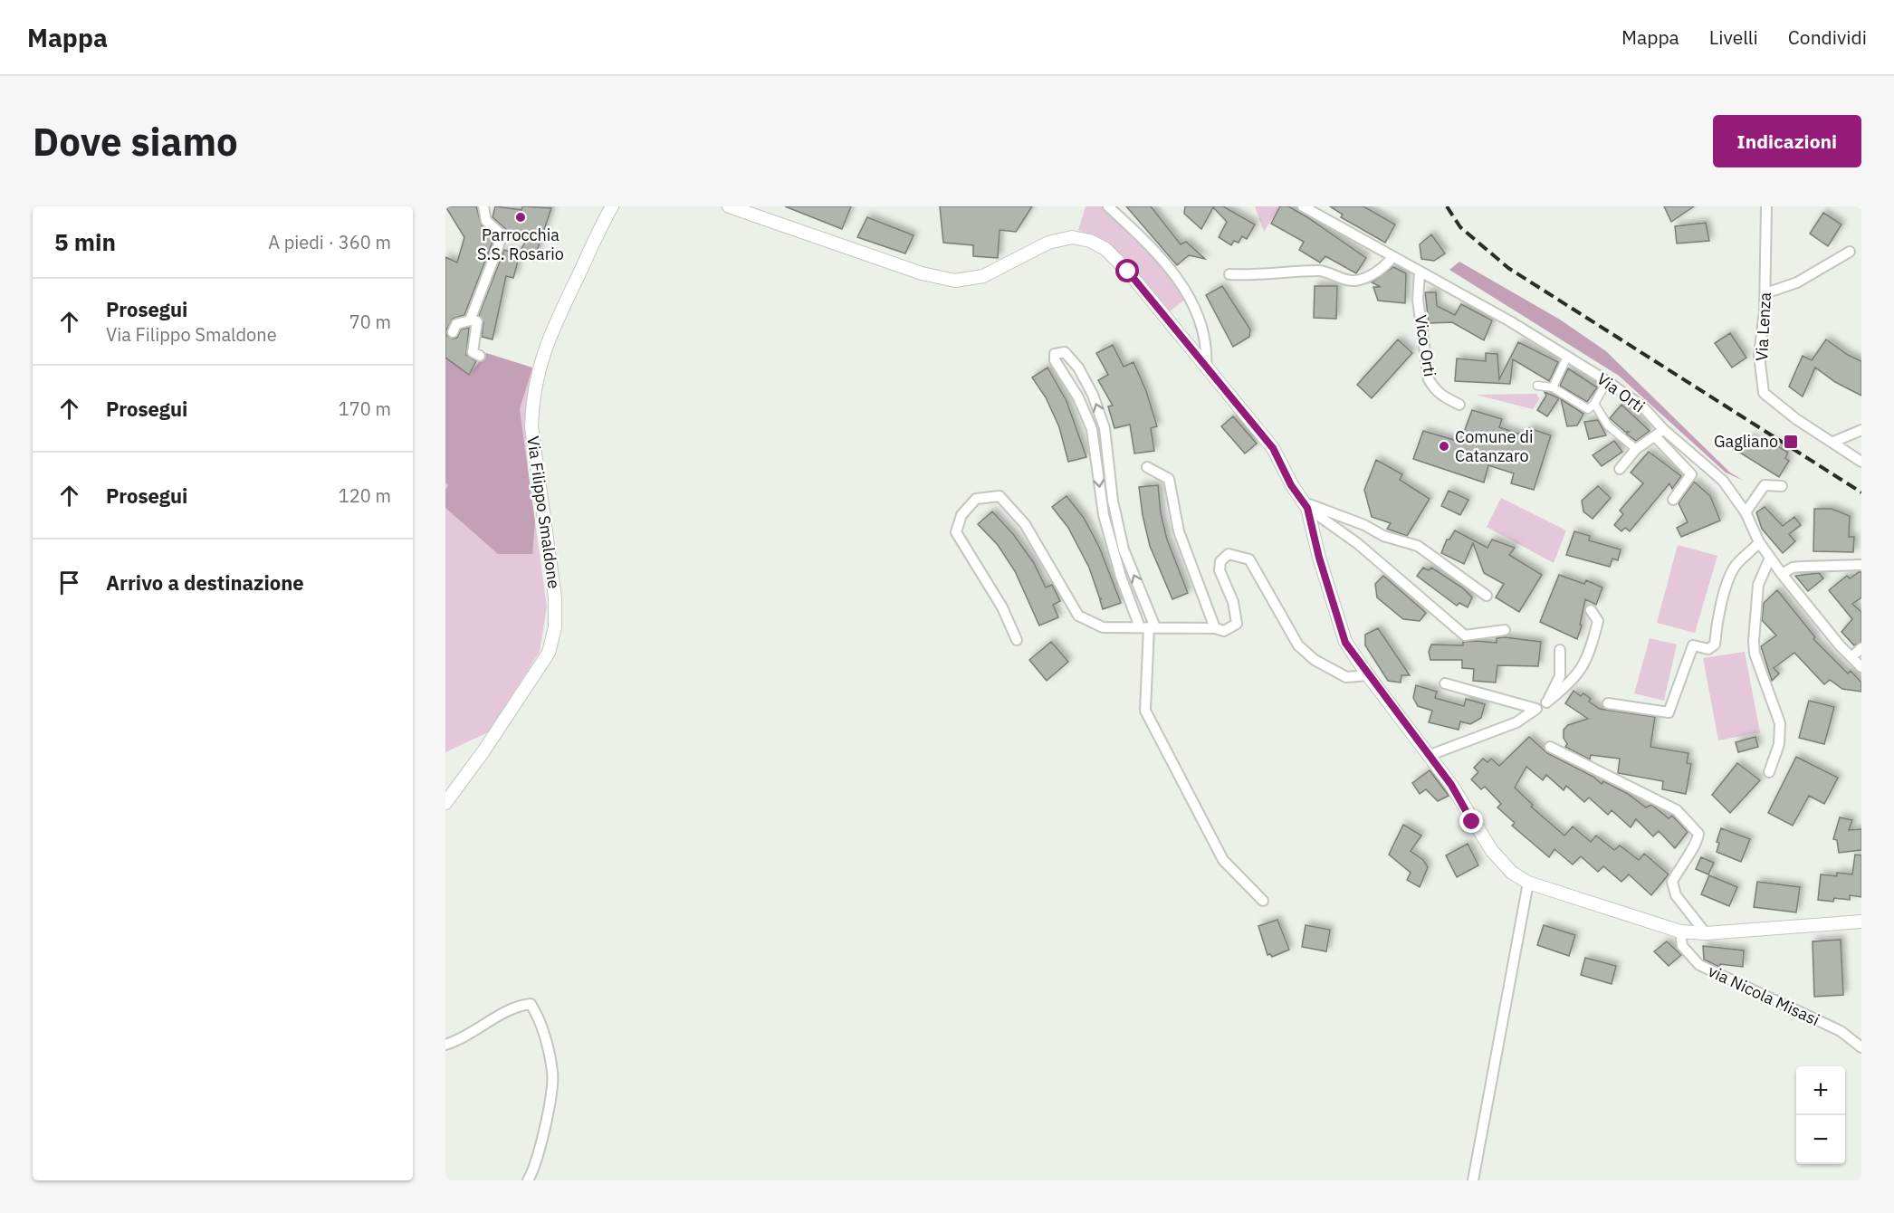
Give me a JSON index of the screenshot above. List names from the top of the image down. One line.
{"streets":{"street":["Via Lenza","Vico Orti","Via Orti","Via Filippo Smaldone","via Nicola Misasi"]},"crossings":[["Vico Orti","Via Orti"]],"places":{"other":["Parrocchia S.S. Rosario","Comune di Catanzaro"],"transit":["Gagliano"]},"page":{"header":"Mappa","nav":["Mappa","Livelli","Condividi"],"buttons":"Indicazioni","title":"Dove siamo","heading":["5 min","A piedi · 360 m"],"list":[["Prosegui","Via Filippo Smaldone","70 m"],["Prosegui","170 m"],["Prosegui","120 m"],"Arrivo a destinazione"],"map_buttons":["+","−"]}}
